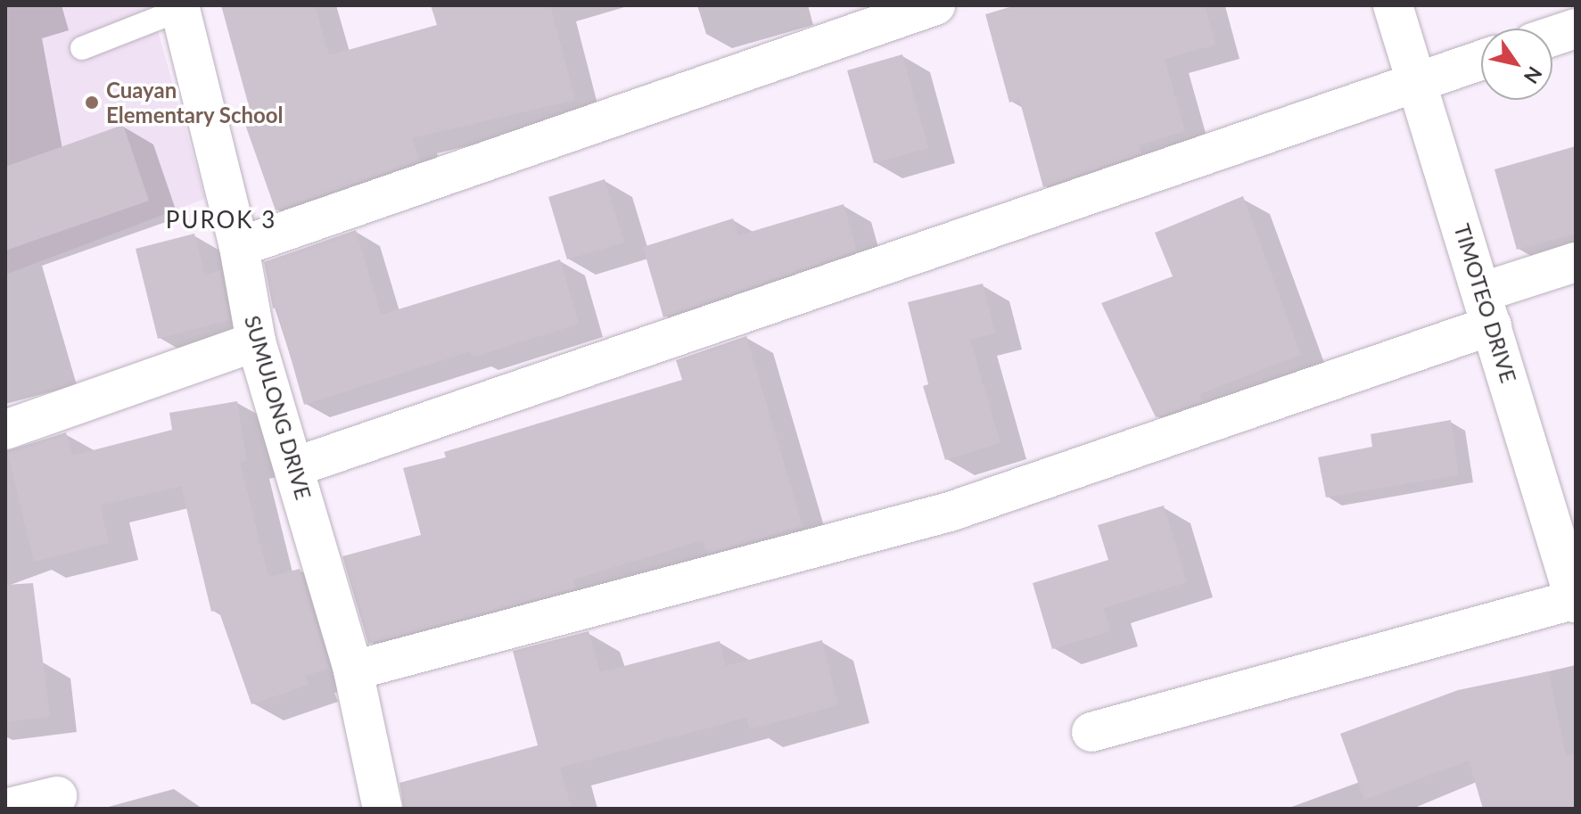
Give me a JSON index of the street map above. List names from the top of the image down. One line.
{"streets":{"street":["TIMOTEO DRIVE","SUMULONG DRIVE"]},"districts":["PUROK 3"],"places":["Cuayan Elementary School"],"north":"bottom right"}
